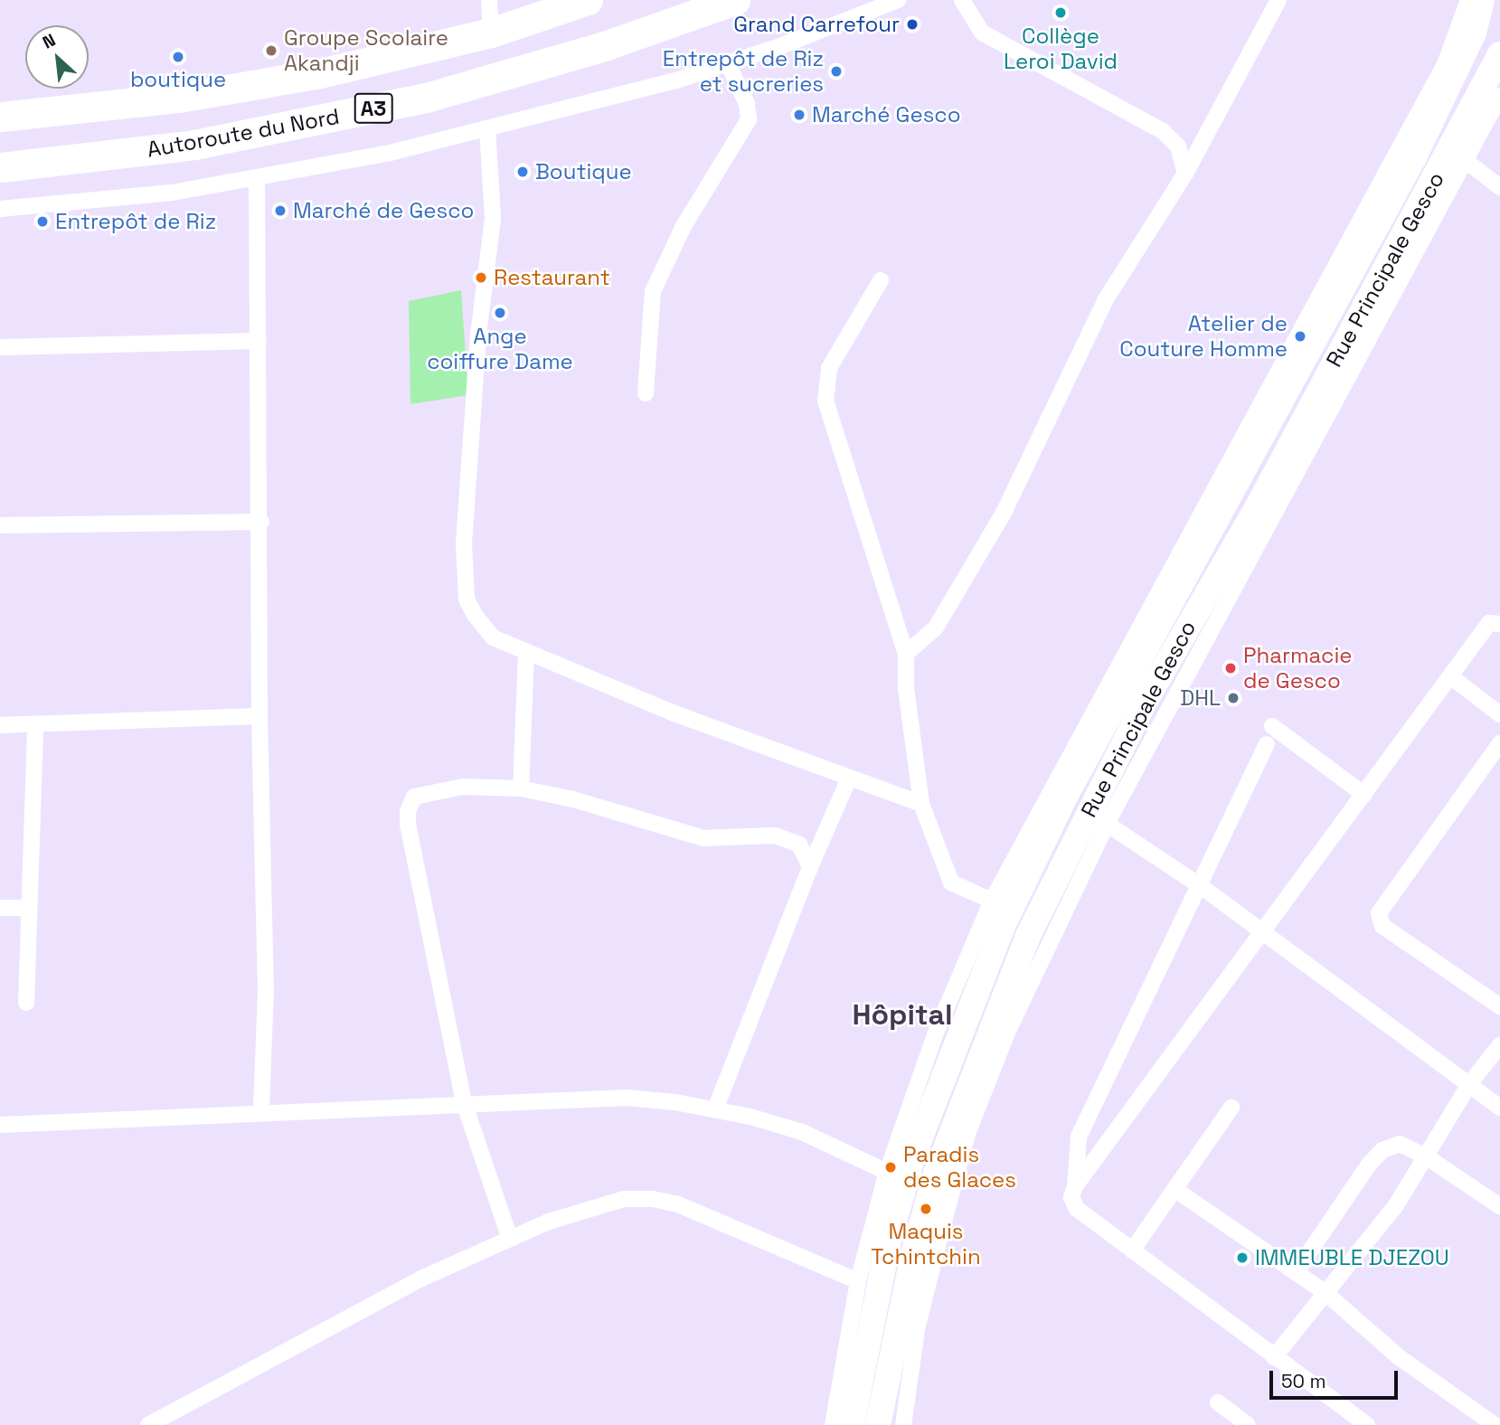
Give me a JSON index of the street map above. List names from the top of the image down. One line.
{"streets":{"highway":["A3","Autoroute du Nord"],"main road":["Rue Principale Gesco"]},"districts":["Hôpital"],"places":["Collège Leroi David","Grand Carrefour","Groupe Scolaire Akandji","boutique","Entrepôt de Riz et sucreries","Marché Gesco","Boutique","Marché de Gesco","Entrepôt de Riz","Restaurant","Ange coiffure Dame","Atelier de Couture Homme","Pharmacie de Gesco","DHL","Paradis des Glaces","Maquis Tchintchin","IMMEUBLE DJEZOU"],"scale_bar":"50 m","north":"top left"}
